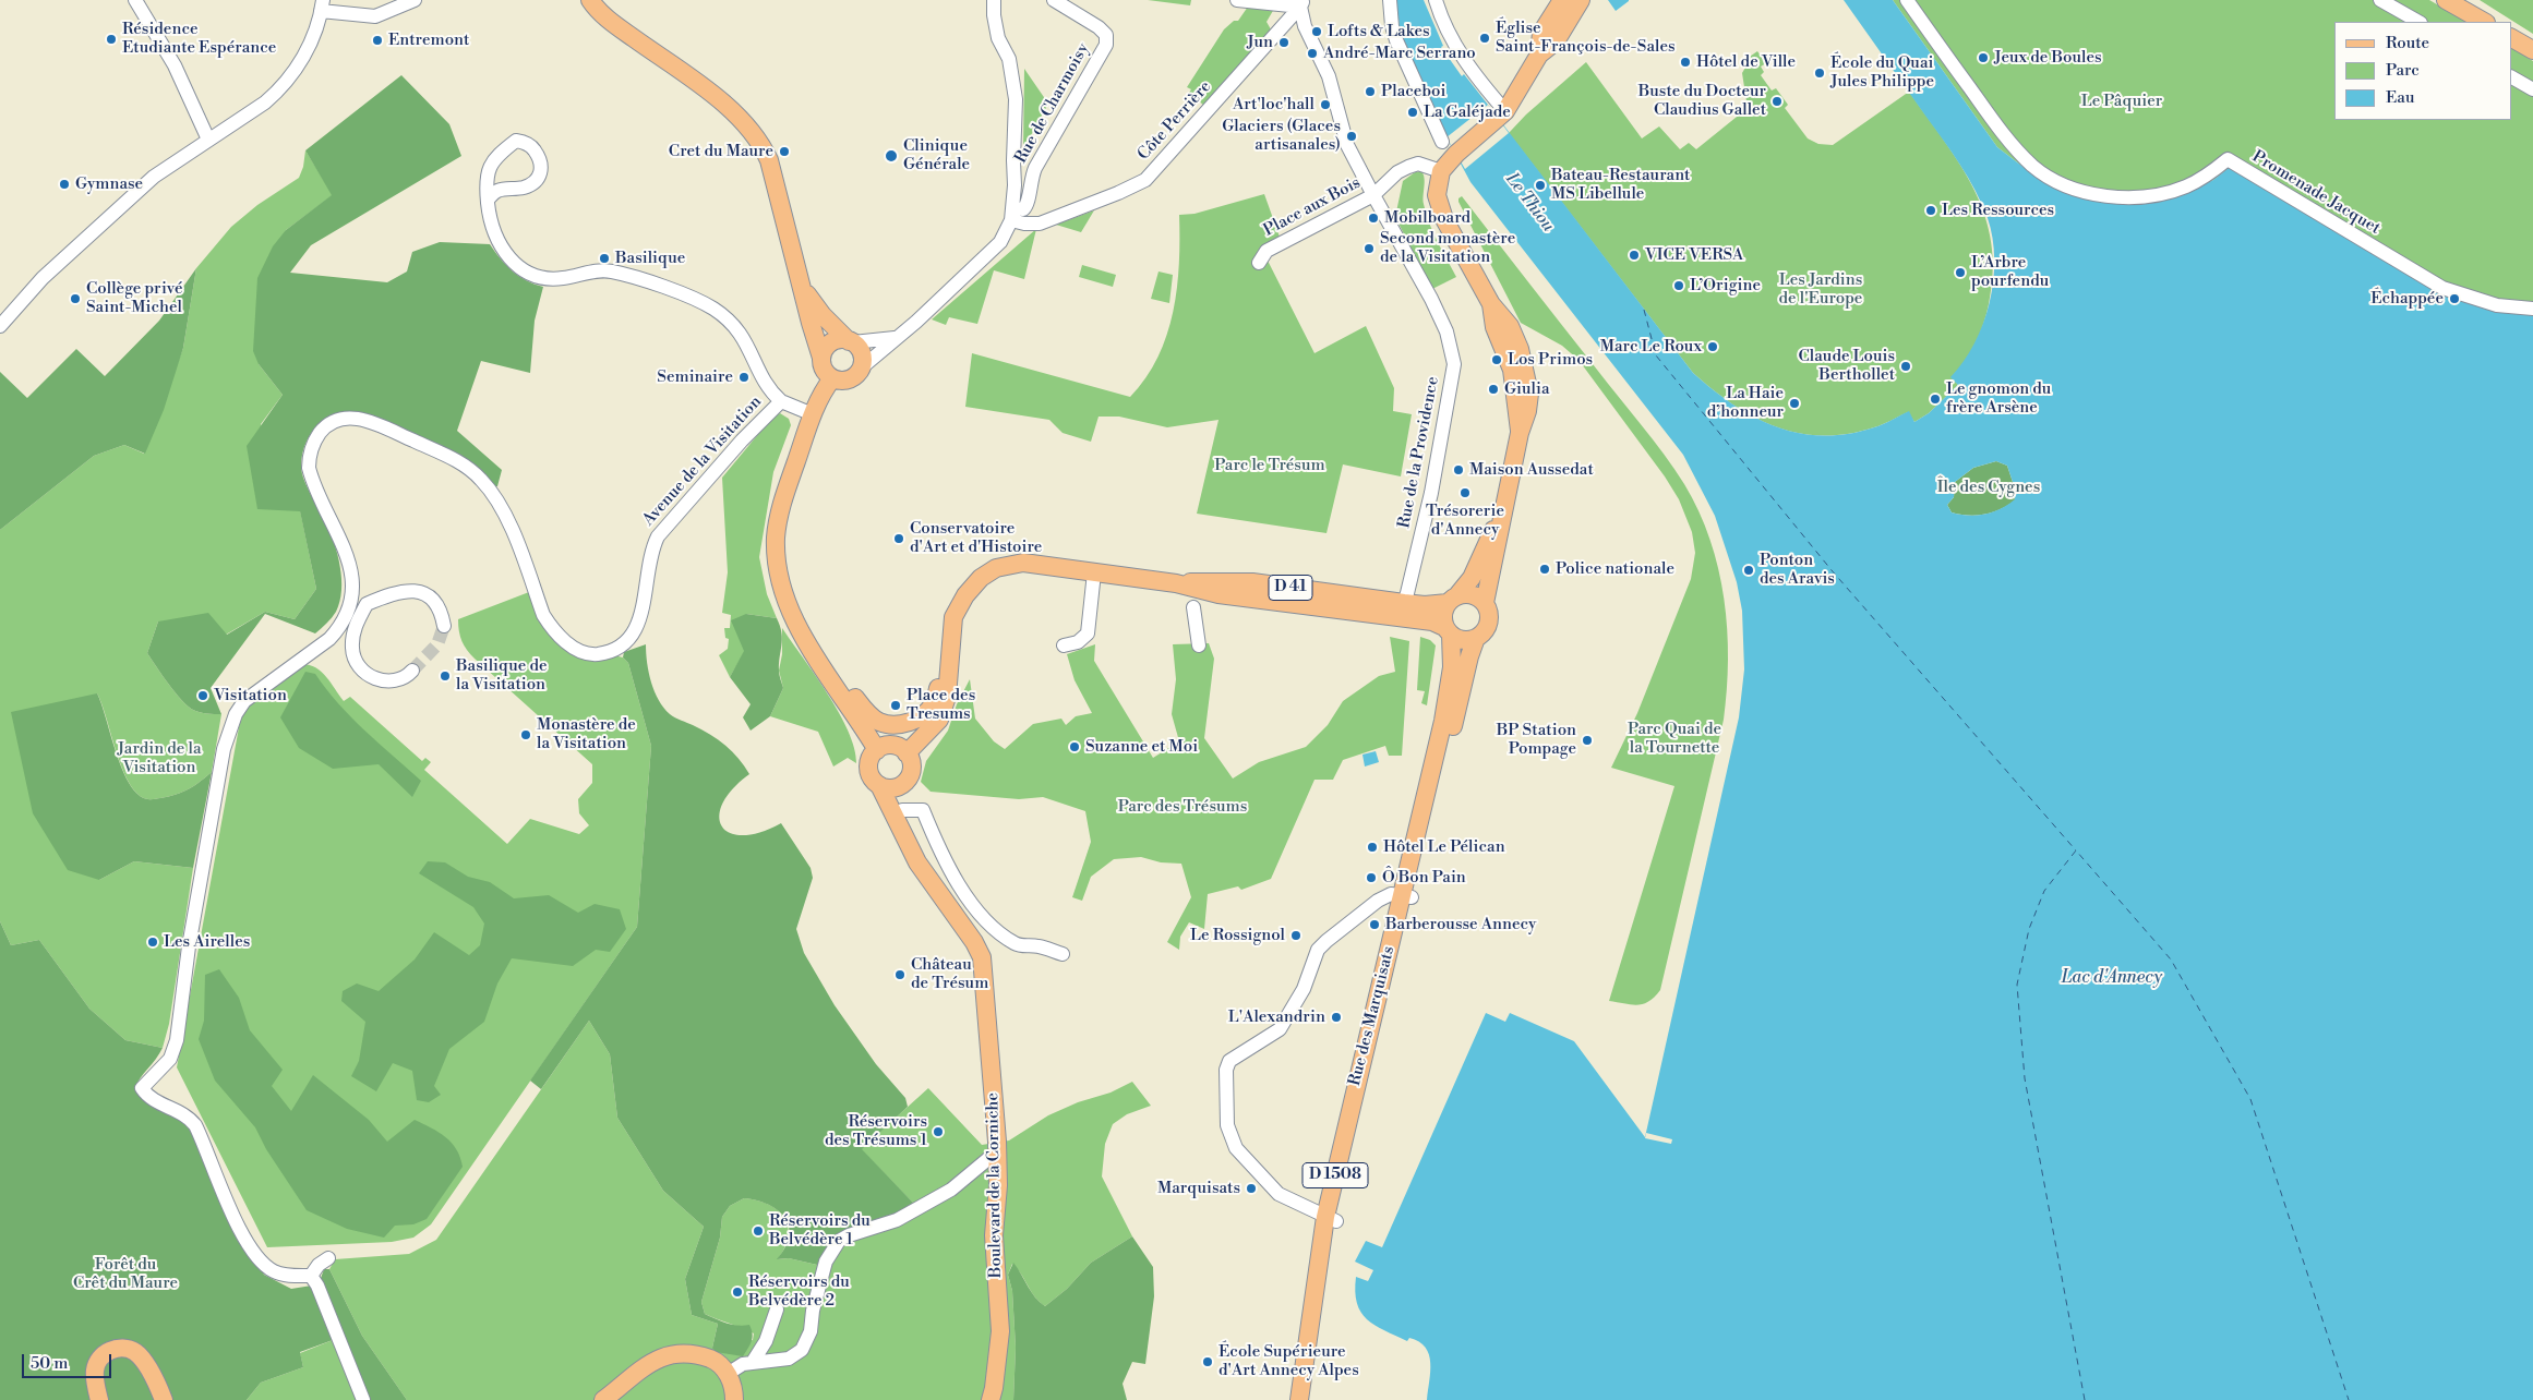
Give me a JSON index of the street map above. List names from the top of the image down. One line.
{"streets":{"main road":["D 41","Rue des Marquisats","D 1508","Boulevard de la Corniche"],"street":["Rue de Charmoisy","Côte Perrière","Promenade Jacquet","Place aux Bois","Rue de la Providence","Avenue de la Visitation"]},"crossings":[["Rue de Charmoisy","Côte Perrière"],["Côte Perrière","Rue de la Providence"],["Place aux Bois","Rue de la Providence"],["Rue de la Providence","D 41"],["D 41","Rue des Marquisats"],["D 41","Boulevard de la Corniche"]],"water":["Le Thiou","Lac d'Annecy"],"parks":["Le Pâquier","Les Jardins de l'Europe","Parc le Trésum","Île des Cygnes","Parc Quai de la Tournette","Jardin de la Visitation","Parc des Trésums","Forêt du Crêt du Maure"],"places":["Lofts & Lakes","Église Saint-François-de-Sales","Résidence Etudiante Espérance","Entremont","Jun","André-Marc Serrano","Jeux de Boules","Hôtel de Ville","École du Quai Jules Philippe","Placeboi","Buste du Docteur Claudius Gallet","Art'loc'hall","La Galéjade","Glaciers (Glaces artisanales)","Cret du Maure","Clinique Générale","Gymnase","Bateau-Restaurant MS Libellule","Les Ressources","Mobilboard","Second monastère de la Visitation","VICE VERSA","Basilique","L’Arbre pourfendu","L’Origine","Collège privé Saint-Michel","Échappée","Marc Le Roux","Los Primos","Claude Louis Berthollet","Seminaire","Giulia","Le gnomon du frère Arsène","La Haie d’honneur","Maison Aussedat","Trésorerie d'Annecy","Conservatoire d'Art et d'Histoire","Police nationale","Ponton des Aravis","Basilique de la Visitation","Visitation","Place des Tresums","Monastère de la Visitation","BP Station Pompage","Suzanne et Moi","Hôtel Le Pélican","Ô Bon Pain","Barberousse Annecy","Le Rossignol","Les Airelles","Château de Trésum","L'Alexandrin","Réservoirs des Trésums 1","Marquisats","Réservoirs du Belvédère 1","Réservoirs du Belvédère 2","École Supérieure d'Art Annecy Alpes"],"legend":["Route","Parc","Eau"],"scale_bar":"50 m"}
